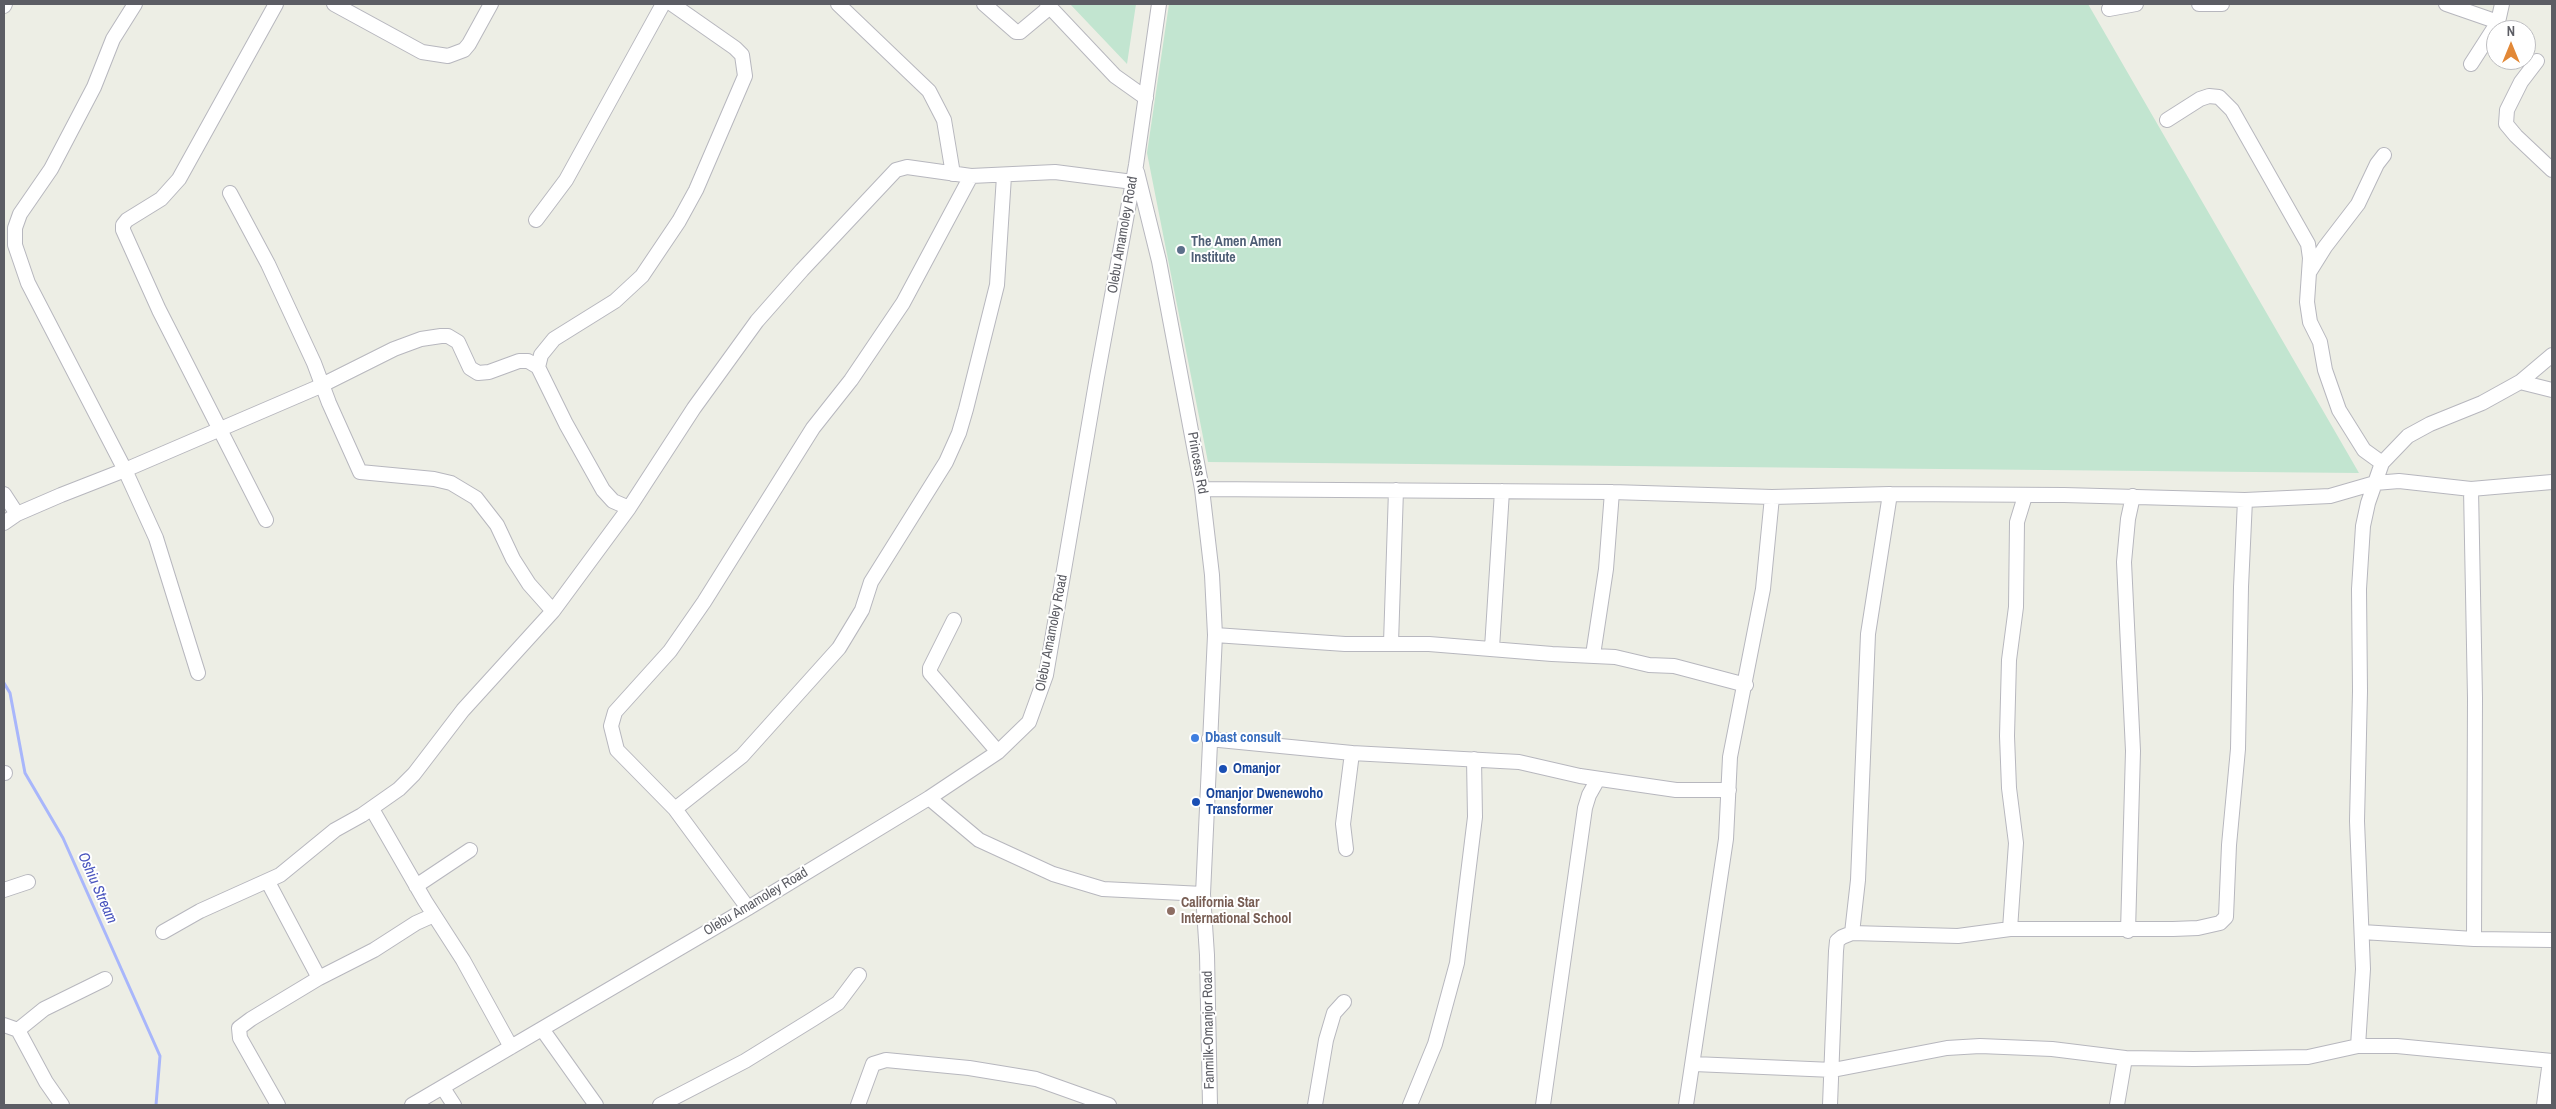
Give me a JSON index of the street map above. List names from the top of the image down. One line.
{"streets":{"street":["Olebu Amamoley Road","Princess Rd","Fanmilk-Omanjor Road"]},"crossings":[["Olebu Amamoley Road","Princess Rd"],["Princess Rd","Fanmilk-Omanjor Road"]],"water":["Oshiu Stream"],"places":["The Amen Amen Institute","Dbast consult","Omanjor","Omanjor Dwenewoho Transformer","California Star International School"],"north":"top"}
